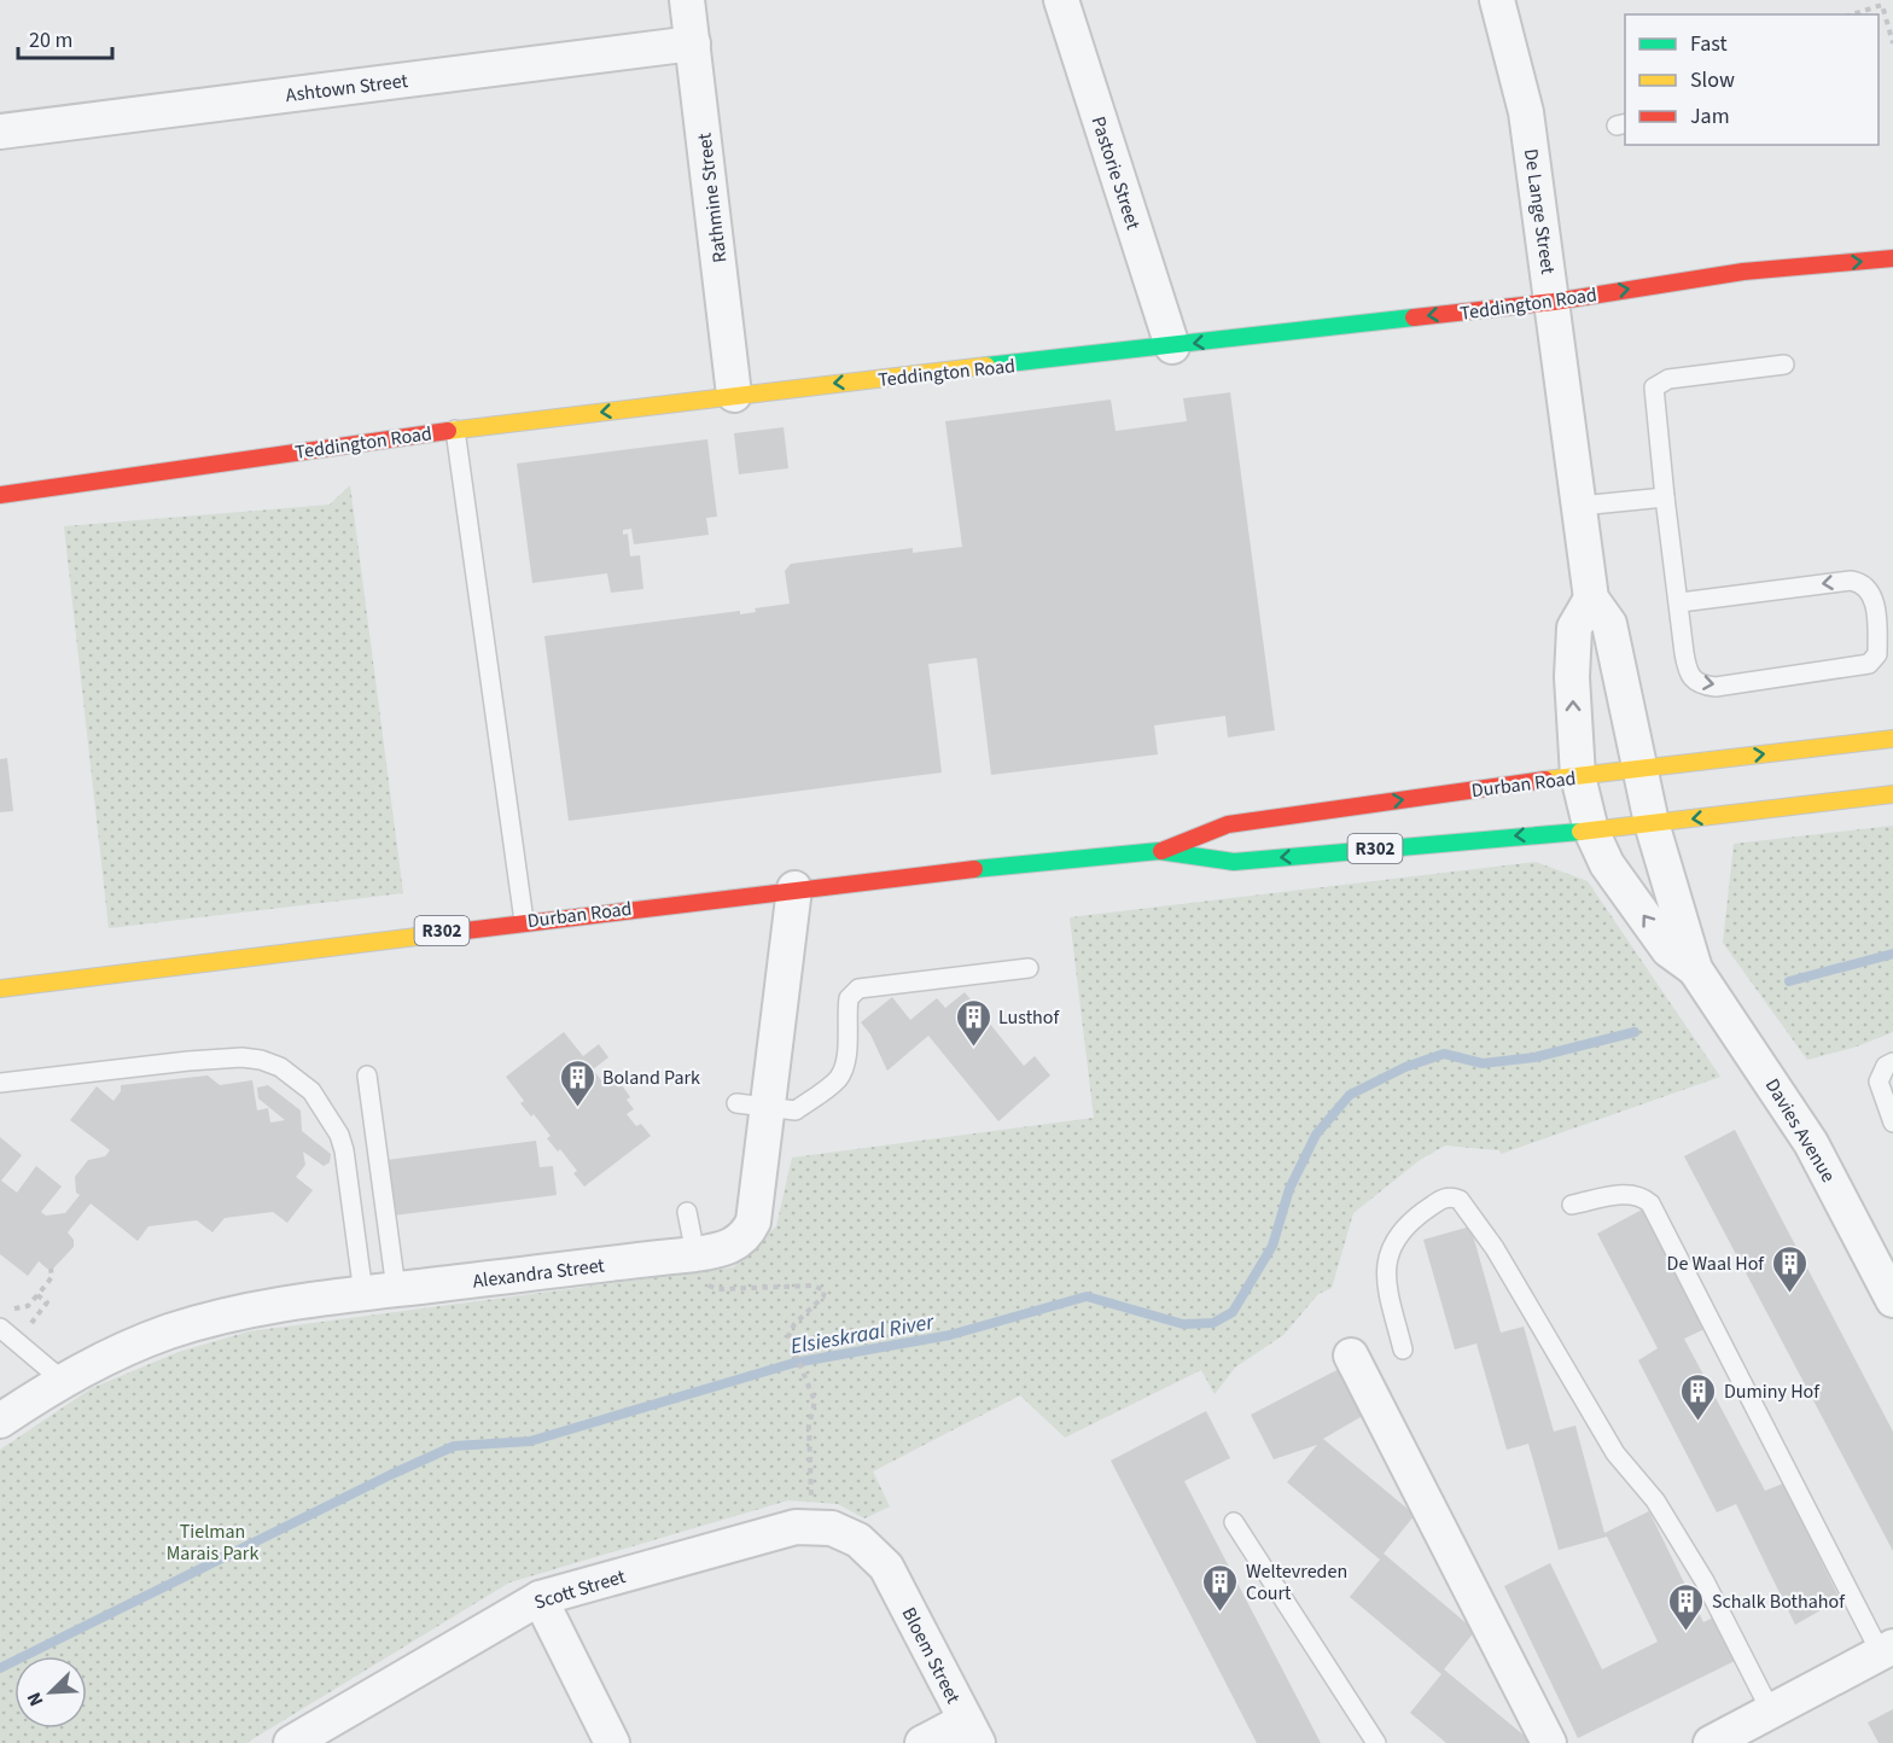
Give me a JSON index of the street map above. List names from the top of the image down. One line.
{"streets":{"main road":["Teddington Road","Durban Road","R302"],"street":["Ashtown Street","Pastorie Street","Rathmine Street","De Lange Street","Davies Avenue","Alexandra Street","Scott Street","Bloem Street"]},"crossings":[["Ashtown Street","Rathmine Street"],["Pastorie Street","Teddington Road"],["Rathmine Street","Teddington Road"],["De Lange Street","Teddington Road"],["De Lange Street","Durban Road"],["De Lange Street","Davies Avenue"],["Durban Road","Davies Avenue"],["Durban Road","Alexandra Street"],["Scott Street","Bloem Street"]],"water":["Elsieskraal River"],"parks":["Tielman Marais Park"],"places":{"building":["Lusthof","Boland Park","De Waal Hof","Duminy Hof","Weltevreden Court","Schalk Bothahof"]},"legend":["Fast","Slow","Jam"],"scale_bar":"20 m","north":"bottom left"}
